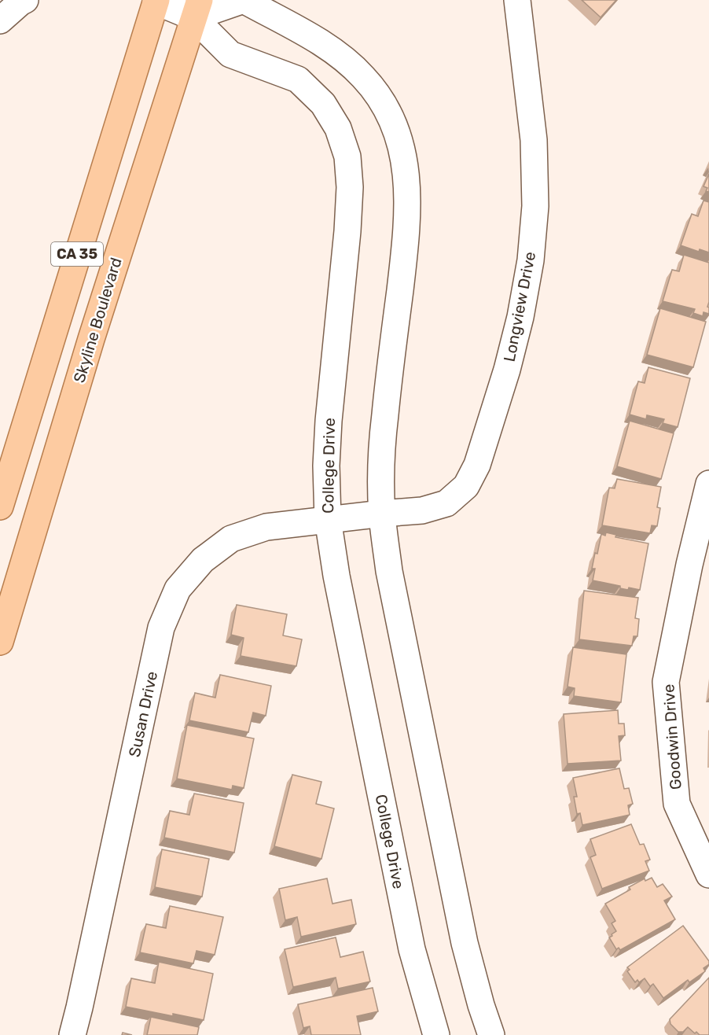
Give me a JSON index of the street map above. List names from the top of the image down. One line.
{"streets":{"main road":["CA 35","Skyline Boulevard"],"street":["Longview Drive","College Drive","Susan Drive","Goodwin Drive"]},"crossings":[["Longview Drive","Susan Drive"],["Skyline Boulevard","College Drive"],["College Drive","Susan Drive"]]}
